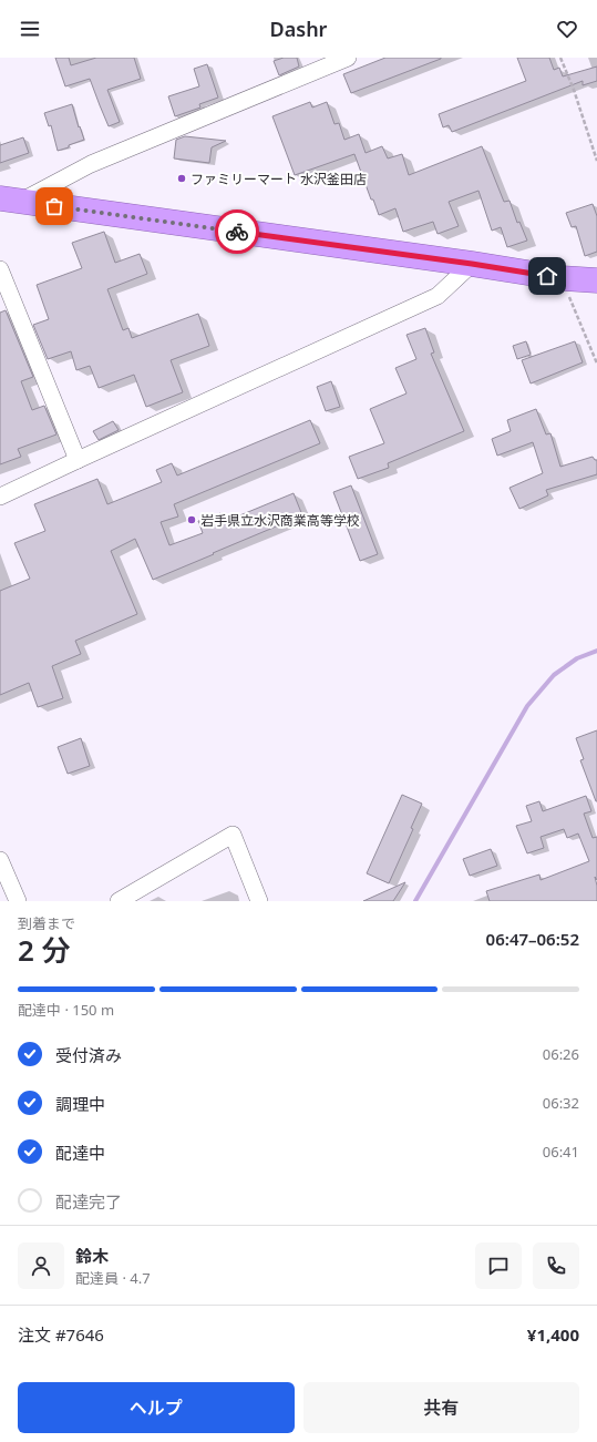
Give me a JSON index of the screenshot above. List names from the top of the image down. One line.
{"places":["ファミリーマート 水沢釜田店","岩手県立水沢商業高等学校"],"page":{"header":"Dashr","heading":["2 分","到着まで","06:47–06:52"],"panel":["鈴木","配達員 · 4.7","注文 #7646","¥1,400"],"bar":"配達中 · 150 m","list":[["受付済み","06:26"],["調理中","06:32"],["配達中","06:41"],"配達完了"],"buttons":["ヘルプ","共有"]}}
